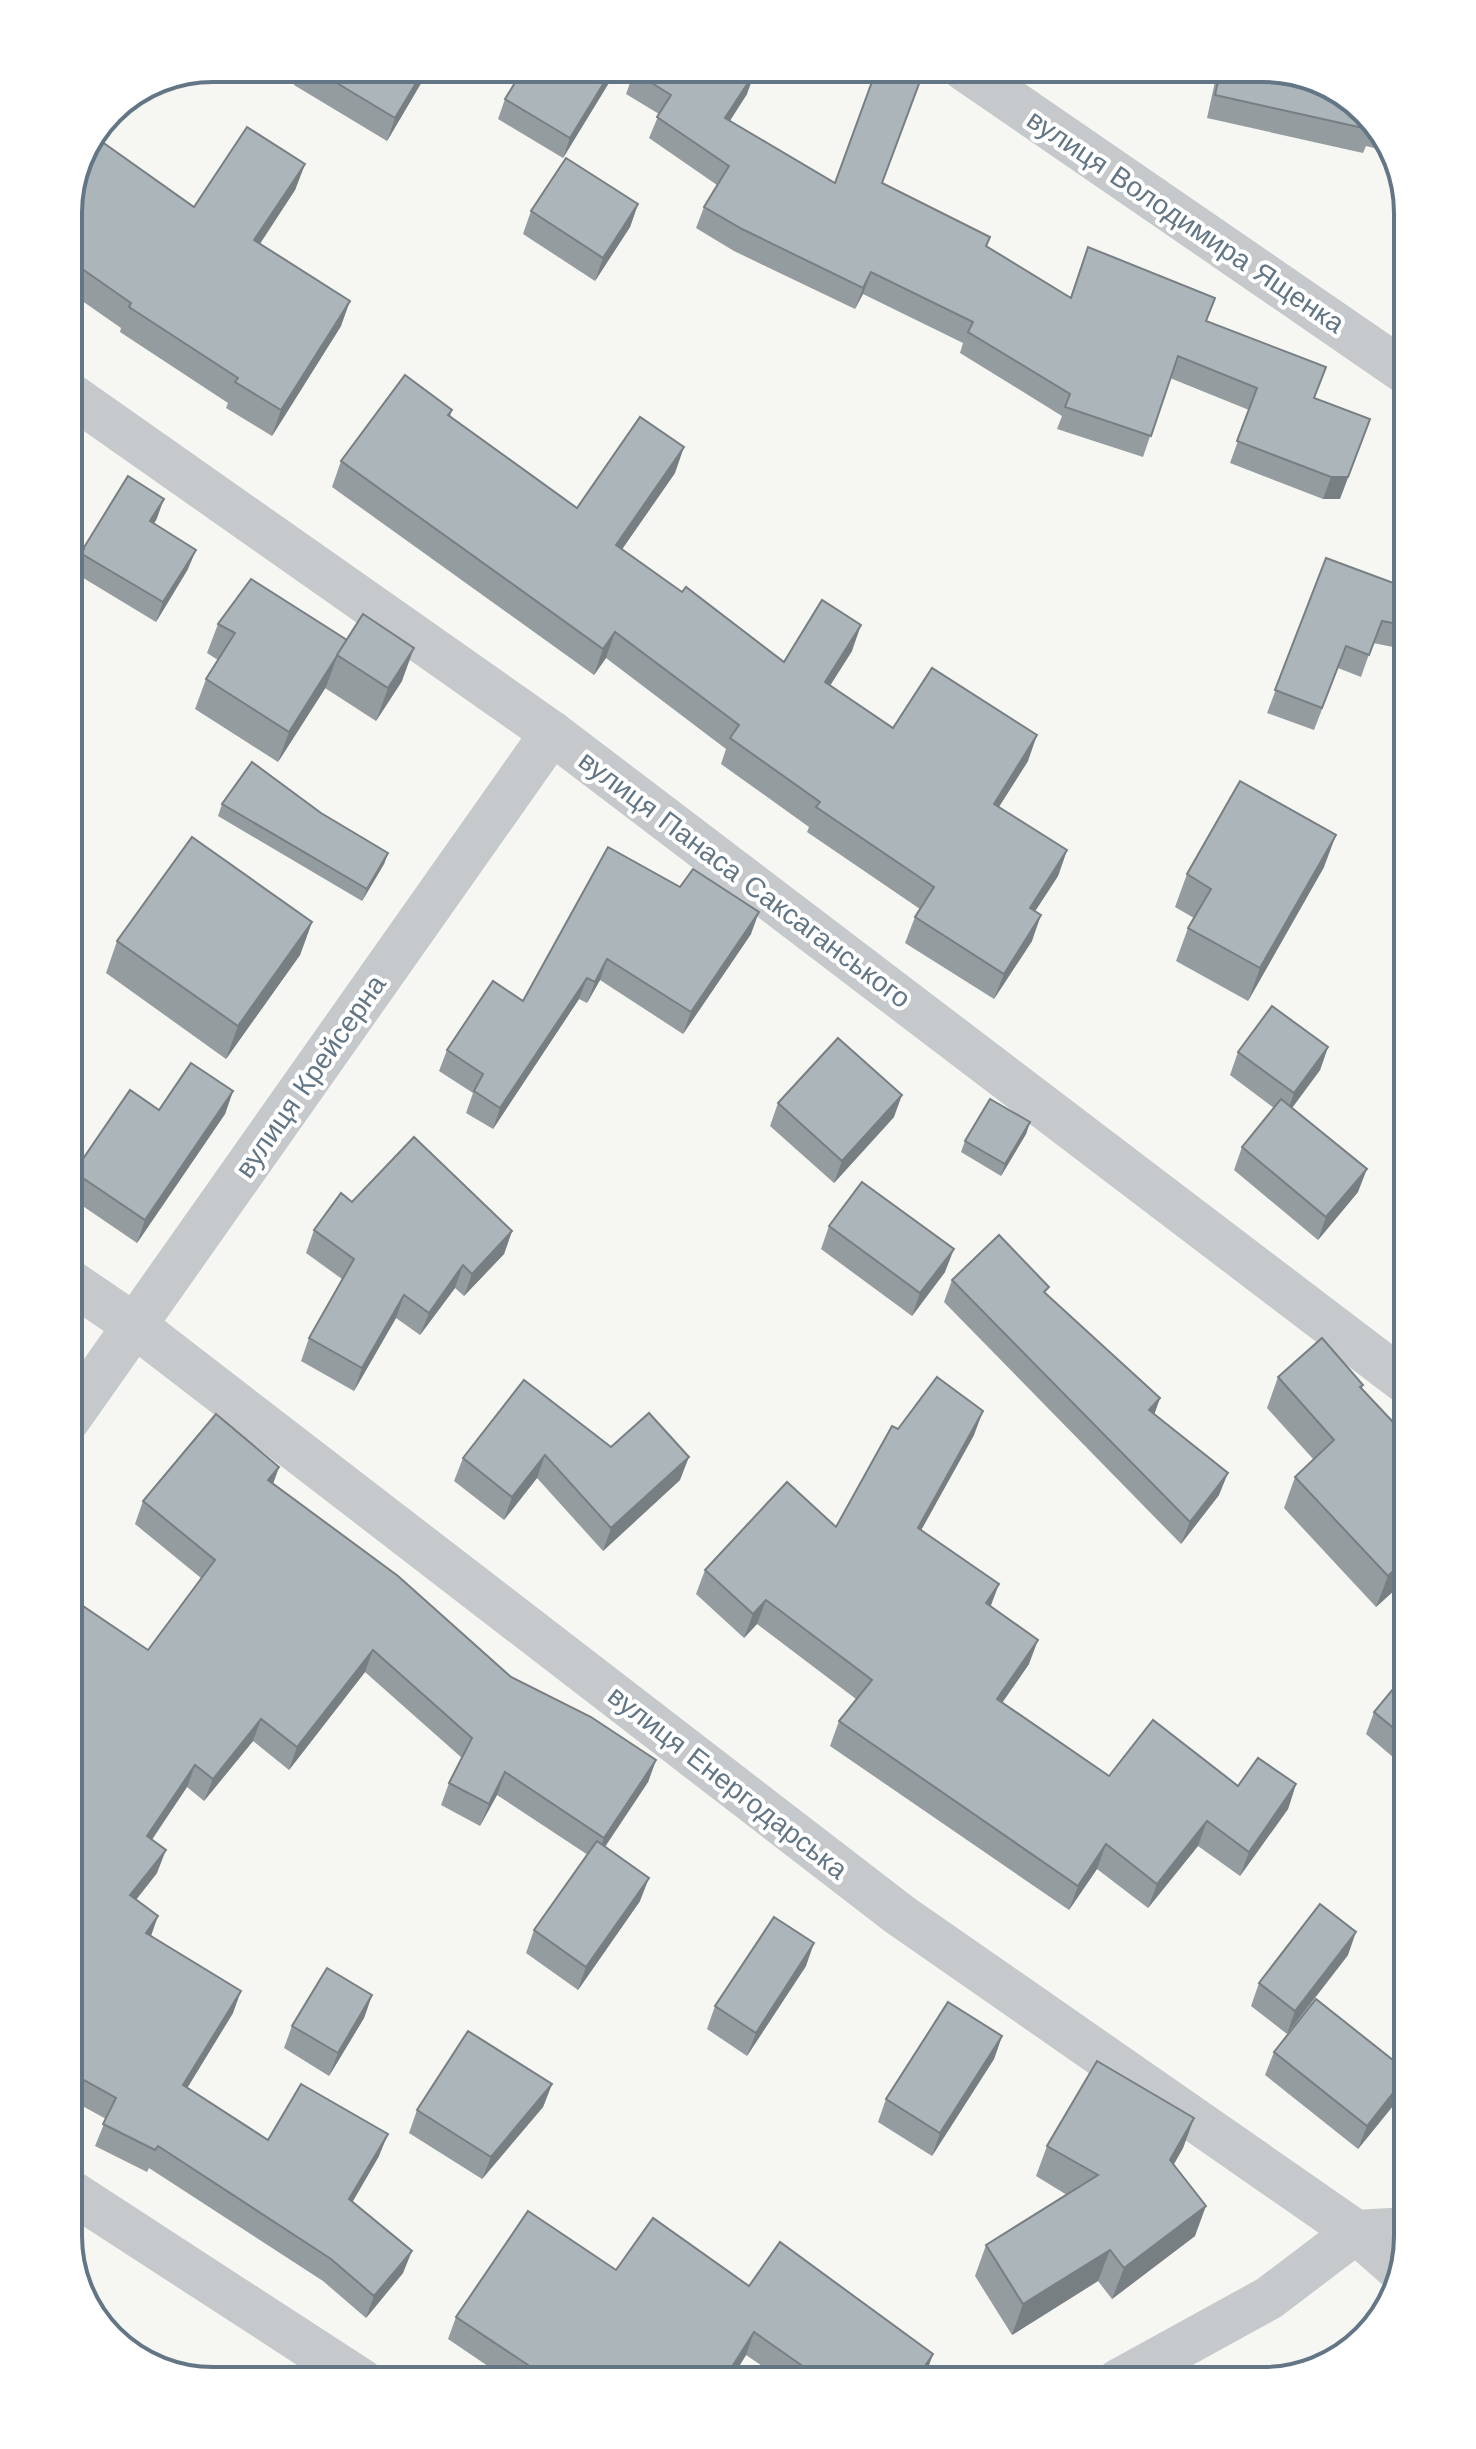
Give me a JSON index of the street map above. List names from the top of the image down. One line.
{"streets":{"street":["вулиця Володимира Ященка","вулиця Панаса Саксаганського","вулиця Крейсерна","вулиця Енергодарська"]},"crossings":[["вулиця Панаса Саксаганського","вулиця Крейсерна"],["вулиця Крейсерна","вулиця Енергодарська"]]}
